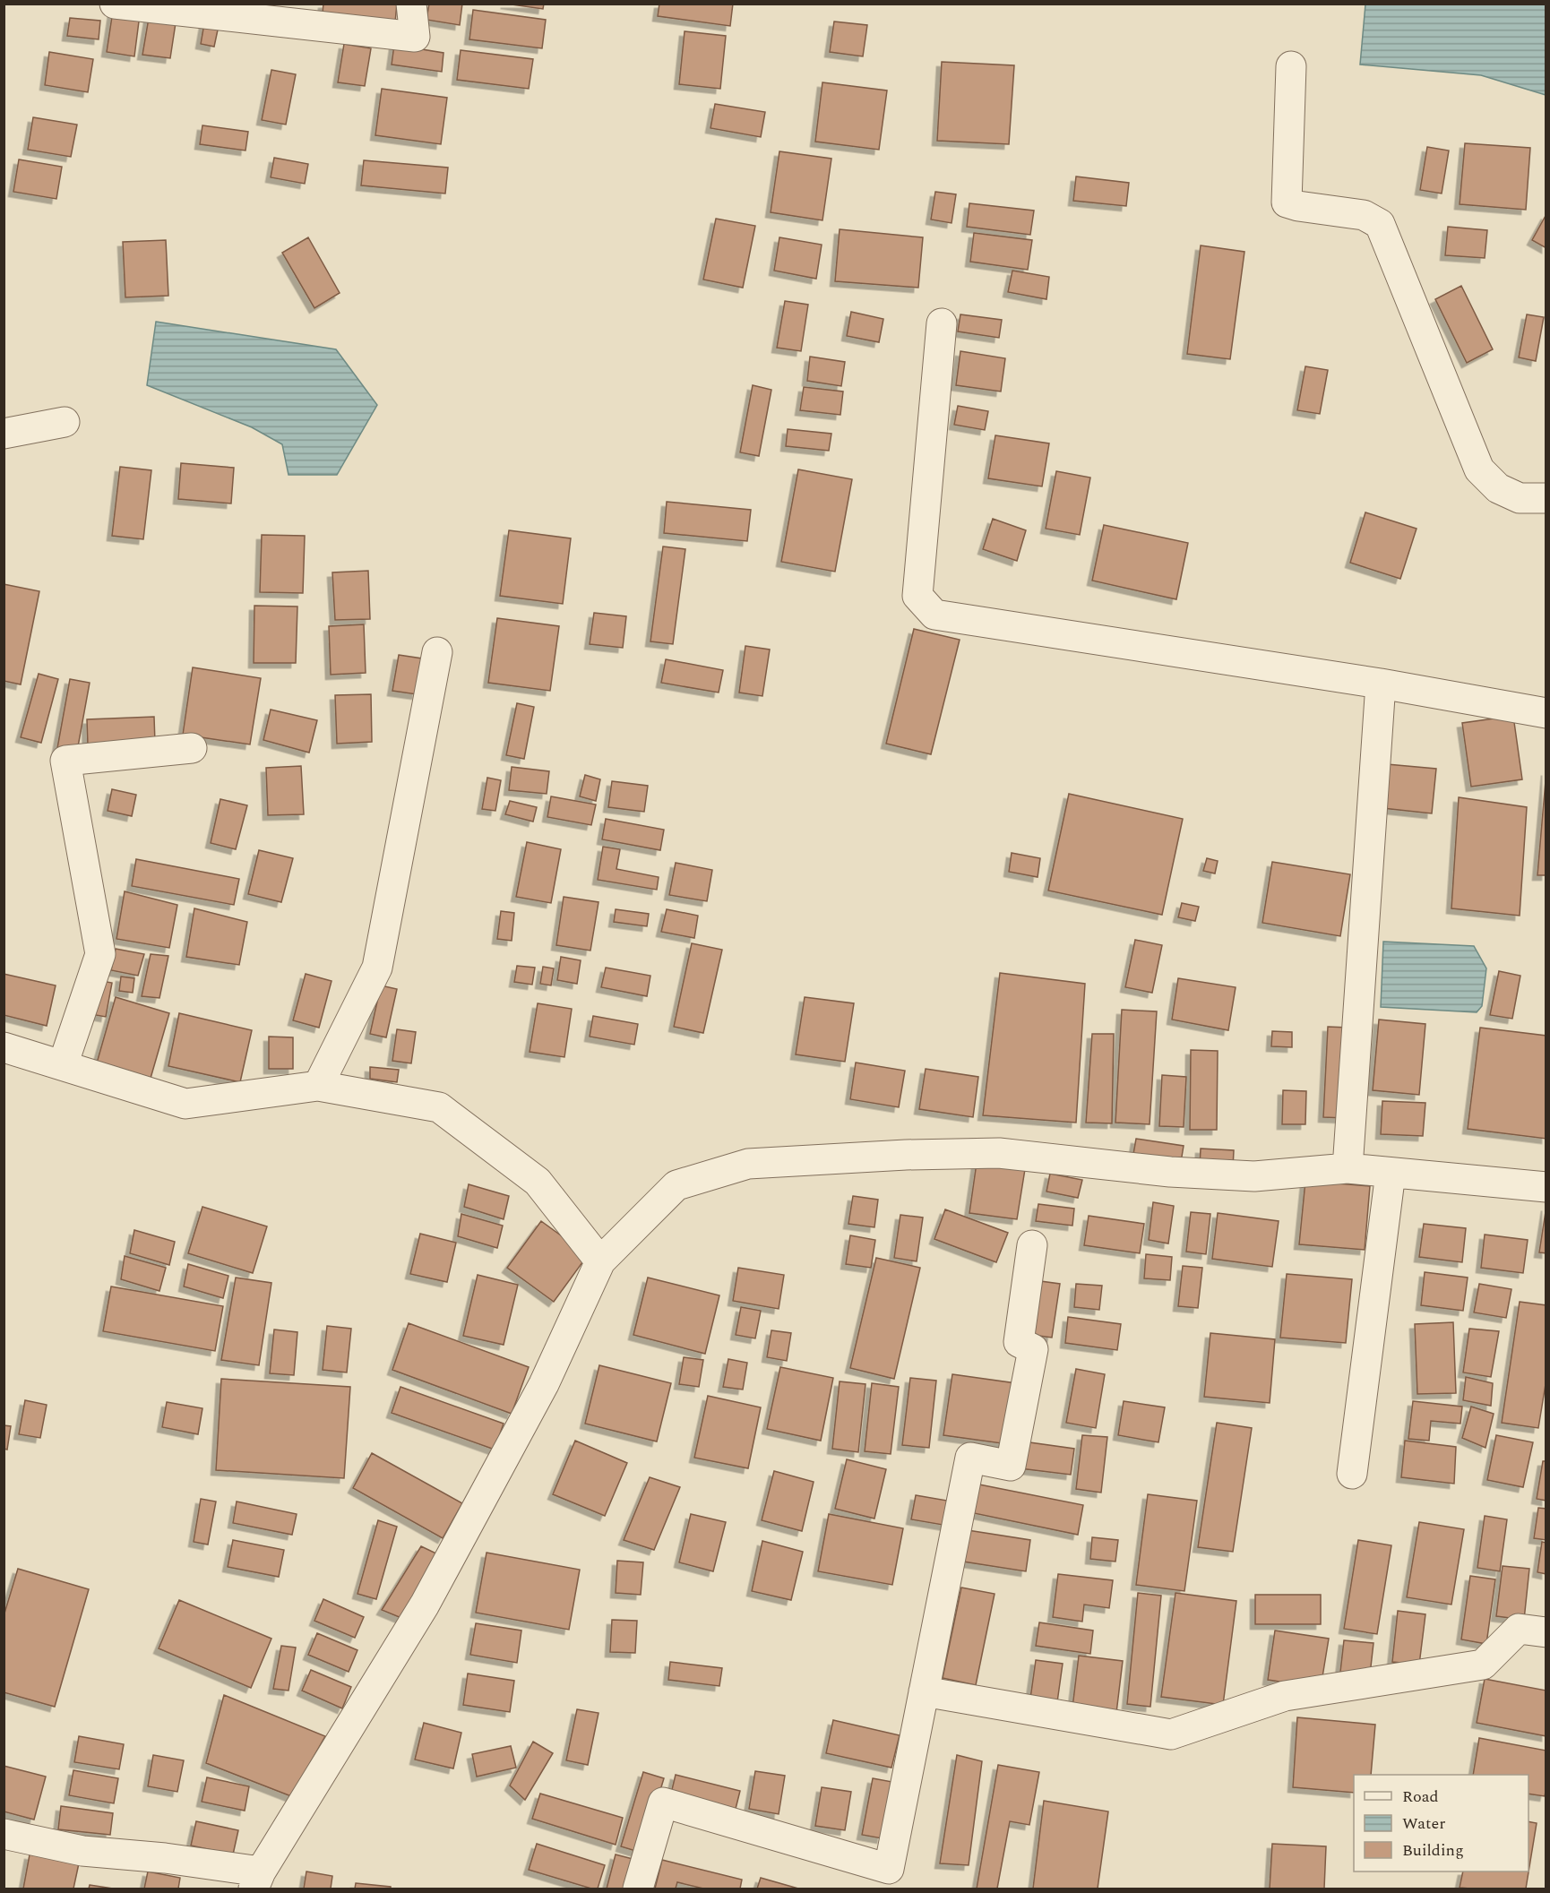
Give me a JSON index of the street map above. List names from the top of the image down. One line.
{"legend":["Road","Water","Building"]}
